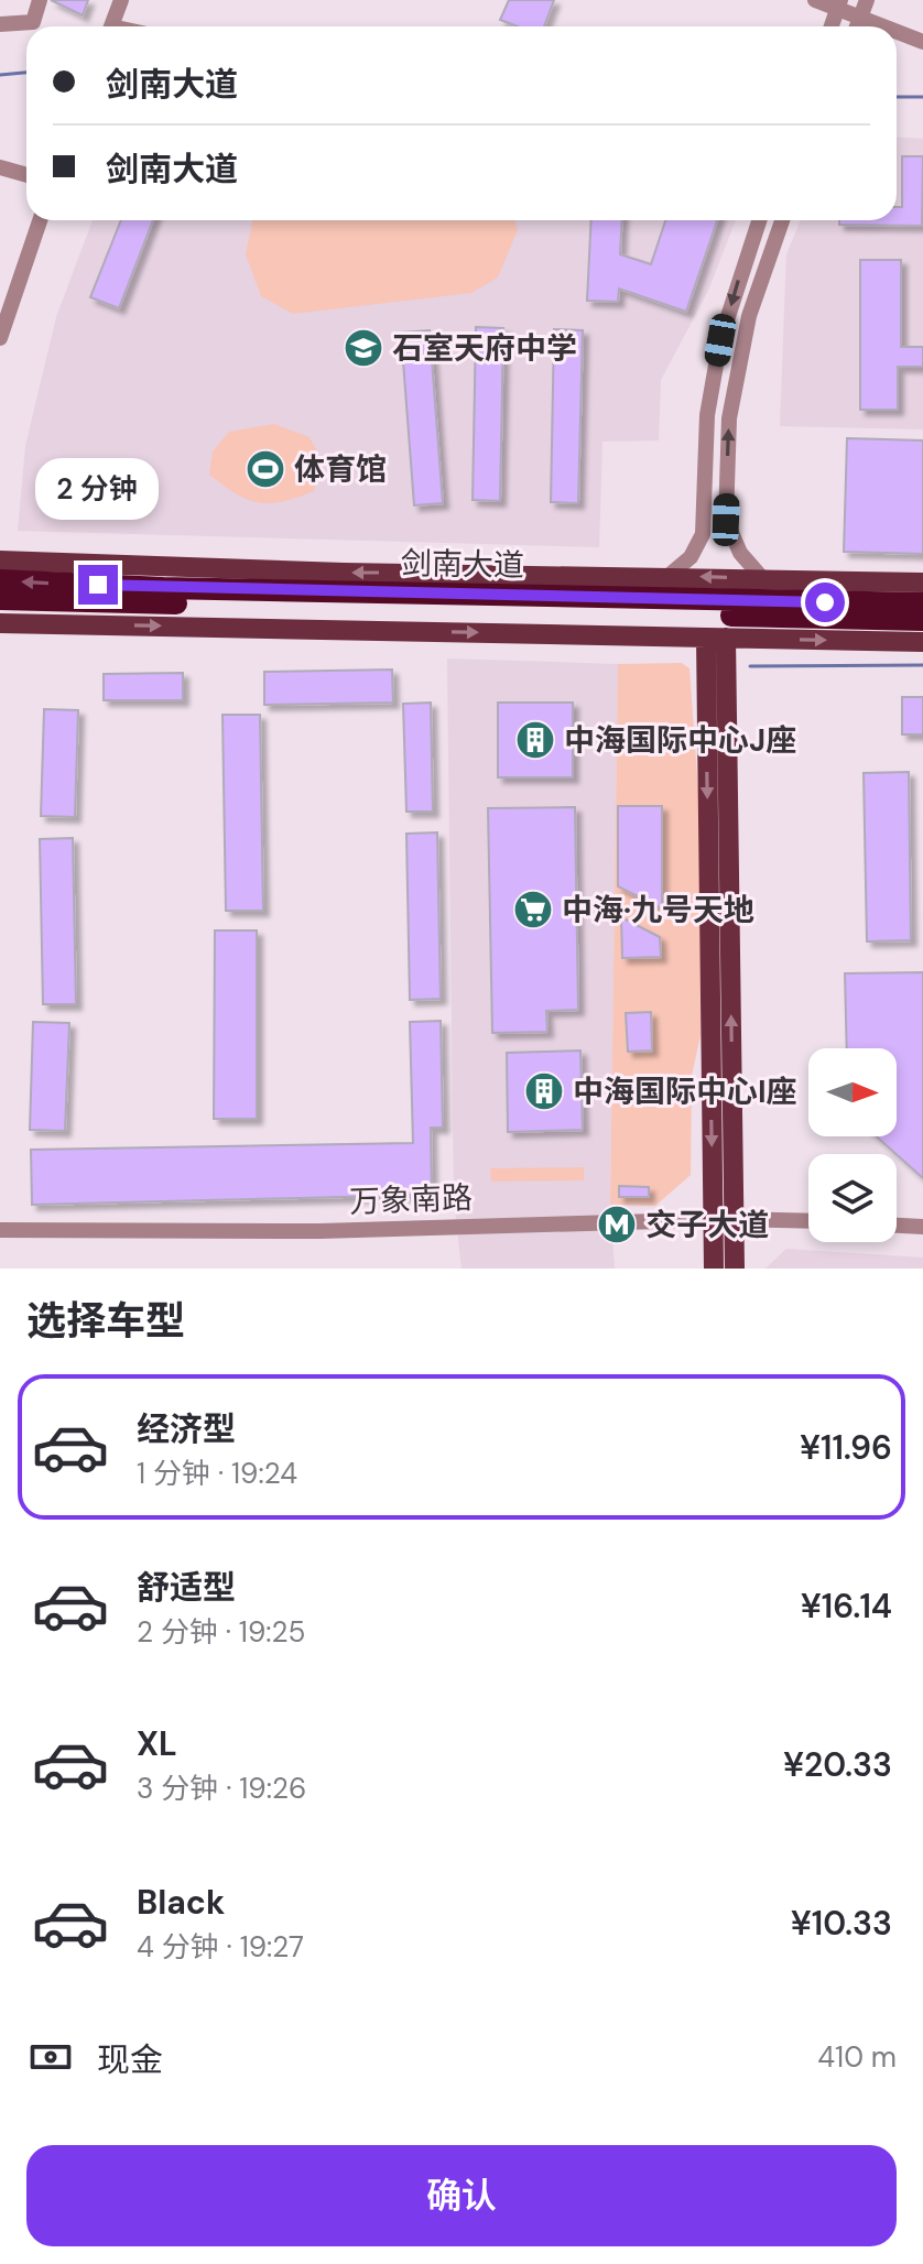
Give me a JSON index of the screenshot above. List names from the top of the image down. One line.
{"streets":{"highway":["剑南大道"],"street":["万象南路"]},"places":{"school or university":["石室天府中学"],"sports":["体育馆"],"building":["中海国际中心J座","中海国际中心I座"],"supermarket":["中海·九号天地"],"metro station":["交子大道"]},"north":"right","page":{"banner":["剑南大道","剑南大道"],"bubble":"2 分钟","heading":"选择车型","list":[{"name":"经济型","note":"1 分钟 · 19:24","value":"¥11.96"},{"name":"舒适型","note":"2 分钟 · 19:25","value":"¥16.14"},{"name":"XL","note":"3 分钟 · 19:26","value":"¥20.33"},{"name":"Black","note":"4 分钟 · 19:27","value":"¥10.33"}],"pay":["现金","410 m"],"buttons":"确认"}}
